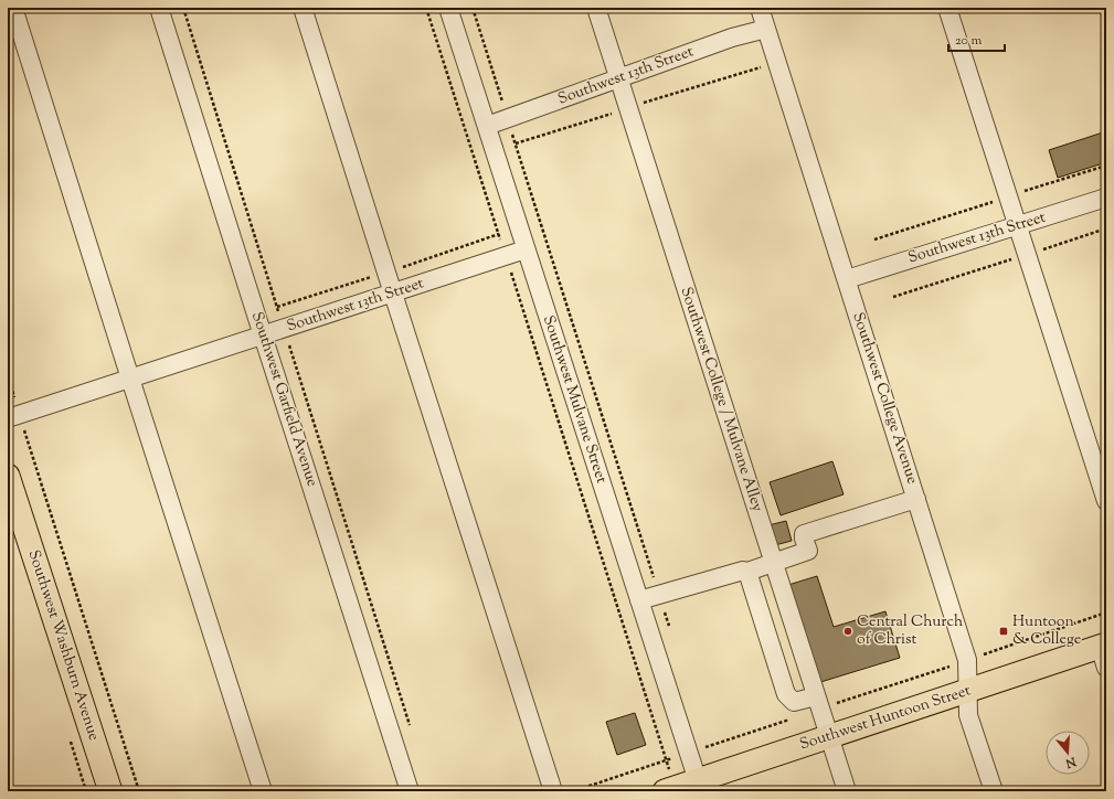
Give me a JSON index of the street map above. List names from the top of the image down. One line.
{"streets":{"main road":["Southwest Washburn Avenue","Southwest Huntoon Street"],"street":["Southwest 13th Street","Southwest College Avenue","Southwest Garfield Avenue","Southwest Mulvane Street","Southwest College / Mulvane Alley"]},"crossings":[["Southwest 13th Street","Southwest College Avenue"],["Southwest 13th Street","Southwest Garfield Avenue"],["Southwest 13th Street","Southwest Mulvane Street"],["Southwest 13th Street","Southwest College / Mulvane Alley"],["Southwest College Avenue","Southwest Huntoon Street"],["Southwest Mulvane Street","Southwest Huntoon Street"],["Southwest College / Mulvane Alley","Southwest Huntoon Street"]],"places":{"other":["Central Church of Christ"],"transit":["Huntoon & College"]},"scale_bar":"20 m","north":"bottom"}
